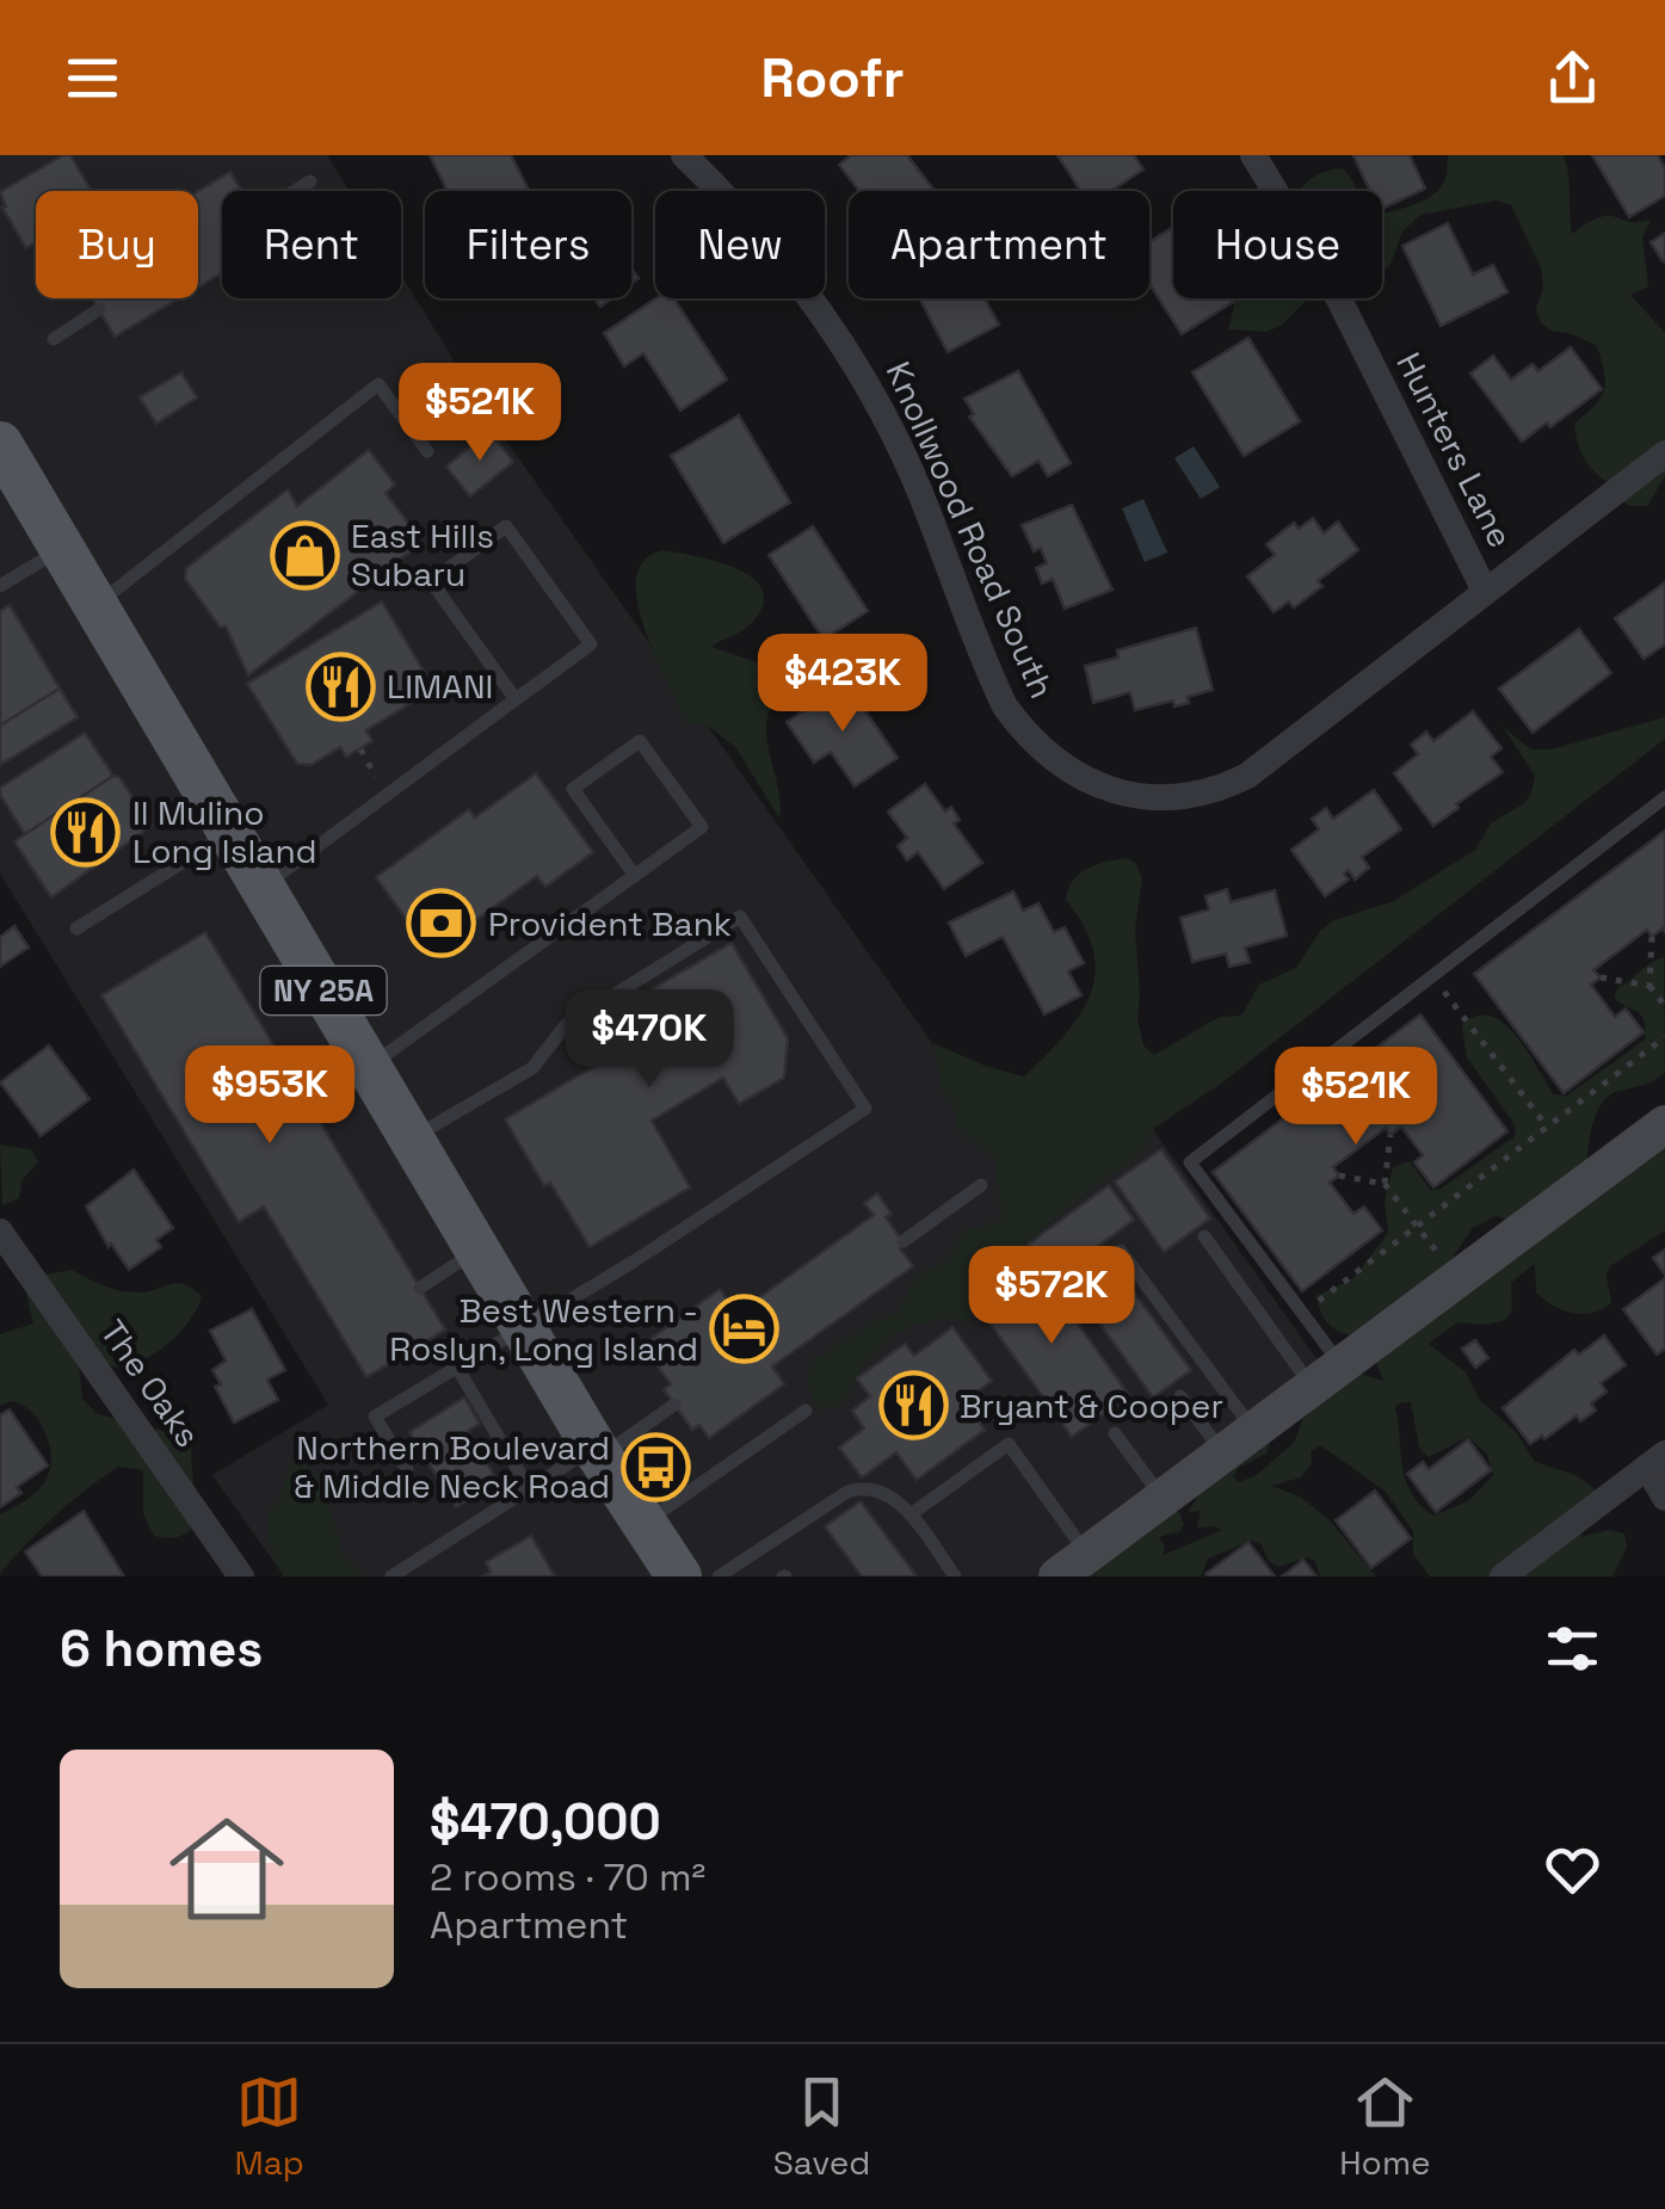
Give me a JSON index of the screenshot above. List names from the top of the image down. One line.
{"streets":{"main road":["NY 25A"],"street":["Hunters Lane","Knollwood Road South","The Oaks"]},"crossings":[["Hunters Lane","Knollwood Road South"]],"places":{"shop":["East Hills Subaru"],"restaurant":["LIMANI","Il Mulino Long Island","Bryant & Cooper"],"bank":["Provident Bank"],"hotel":["Best Western - Roslyn, Long Island"],"bus stop":["Northern Boulevard & Middle Neck Road"]},"page":{"header":"Roofr","chip":["Buy","Rent","Filters","New","Apartment","House"],"price":["$521K","$423K","$470K","$953K","$521K","$572K"],"heading":"6 homes","list":[{"name":"$470,000","note":"2 rooms · 70 m² · Apartment"}],"tabs":["Map","Saved","Home"]}}
